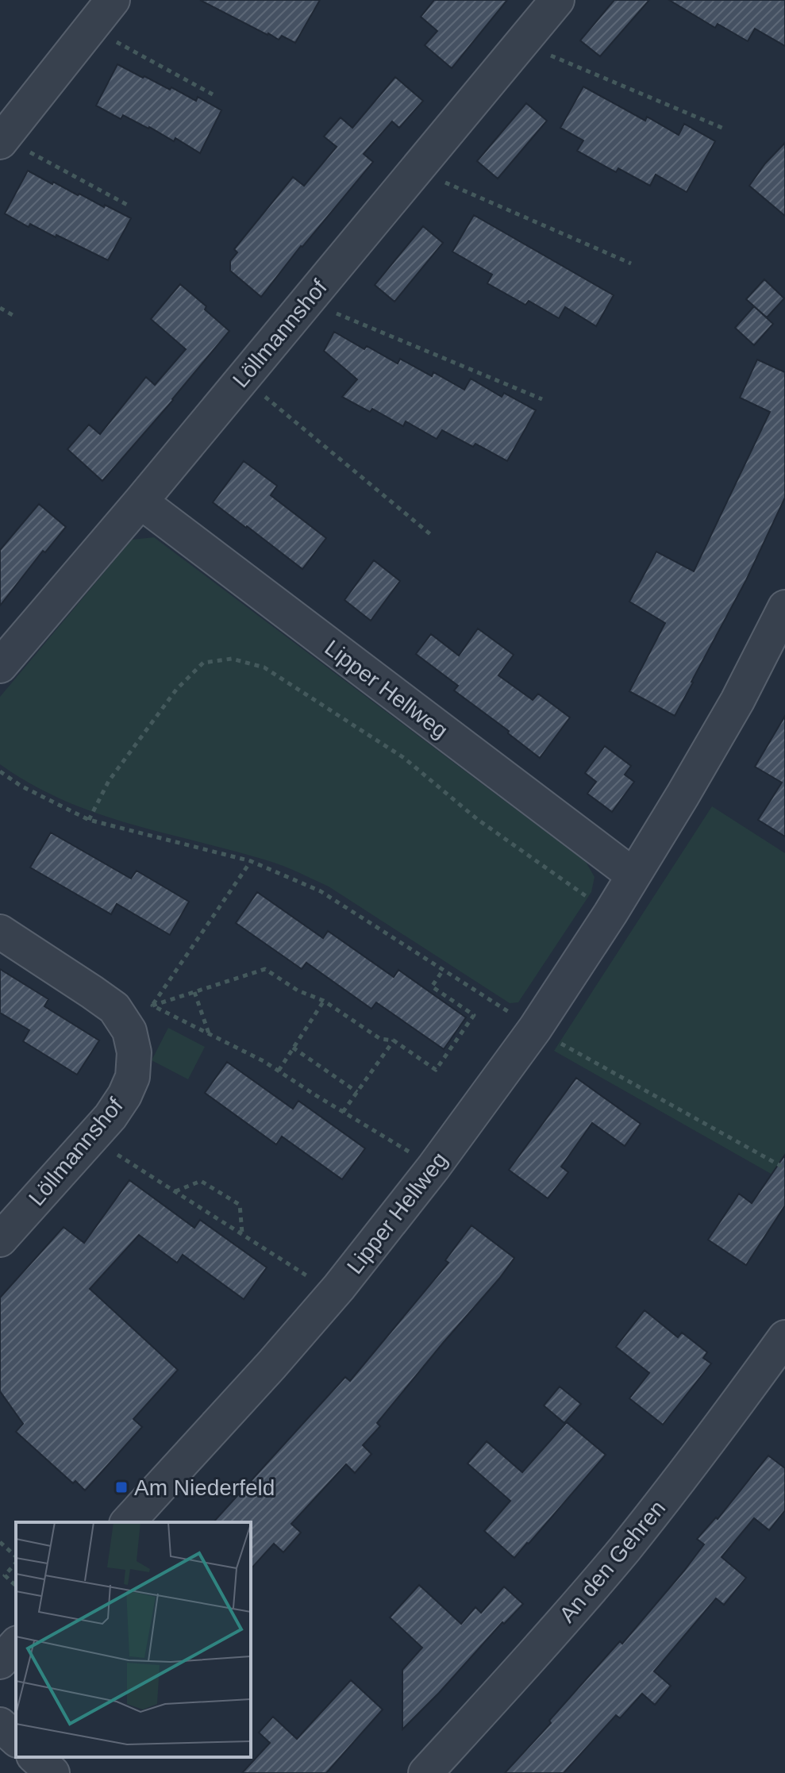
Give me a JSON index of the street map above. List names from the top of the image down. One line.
{"streets":{"street":["Löllmannshof","Lipper Hellweg","An den Gehren"]},"crossings":[["Löllmannshof","Lipper Hellweg"]],"places":{"transit":["Am Niederfeld"]}}
